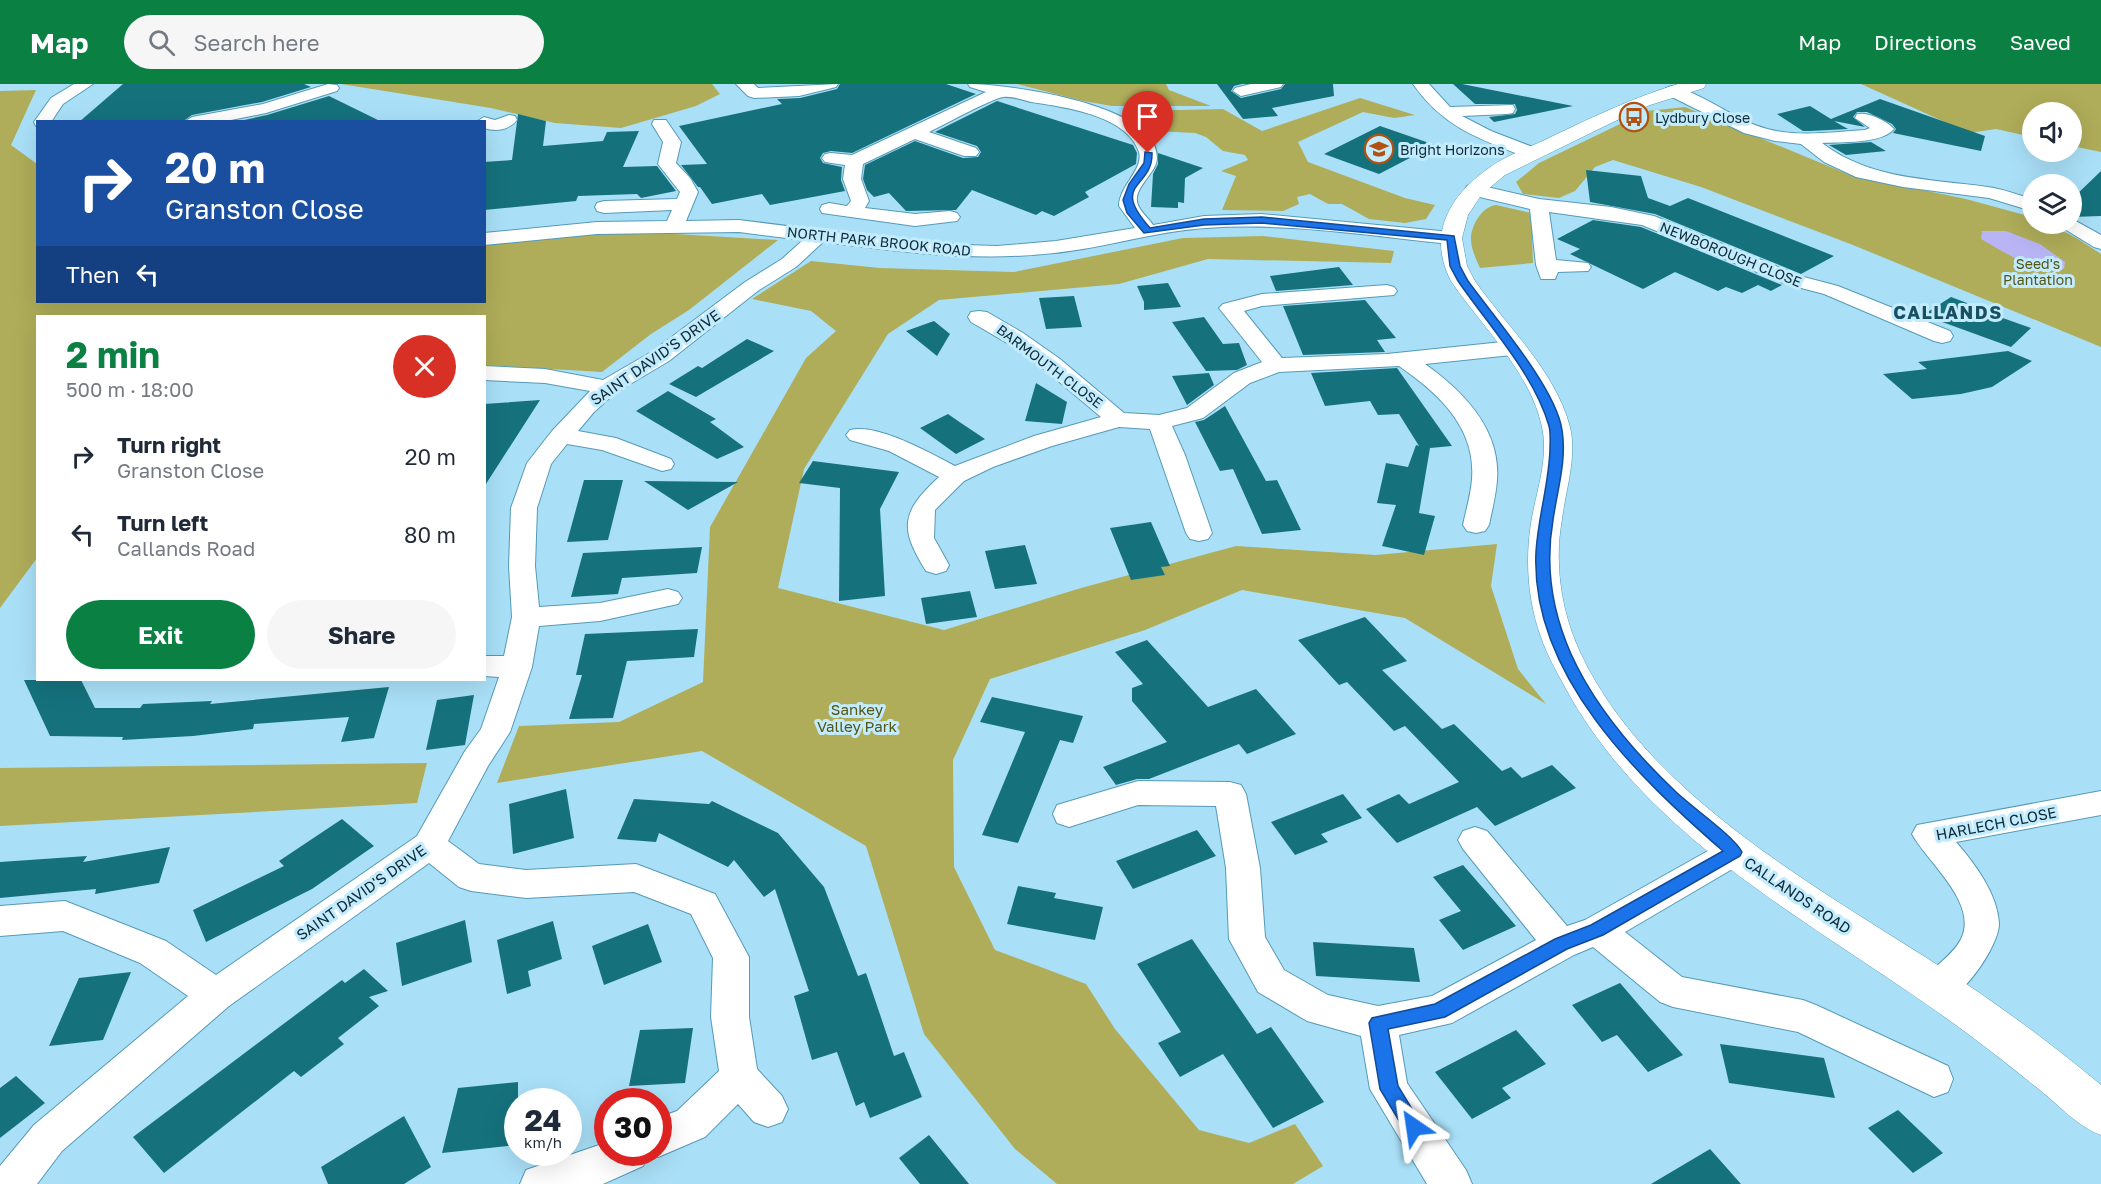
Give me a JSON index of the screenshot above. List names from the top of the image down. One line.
{"streets":{"street":["NORTH PARK BROOK ROAD","NEWBOROUGH CLOSE","SAINT DAVID'S DRIVE","BARMOUTH CLOSE","HARLECH CLOSE","CALLANDS ROAD"]},"crossings":[["NORTH PARK BROOK ROAD","SAINT DAVID'S DRIVE"],["NORTH PARK BROOK ROAD","CALLANDS ROAD"],["NEWBOROUGH CLOSE","CALLANDS ROAD"],["BARMOUTH CLOSE","CALLANDS ROAD"],["HARLECH CLOSE","CALLANDS ROAD"]],"districts":["CALLANDS"],"parks":["Seed's Plantation","Sankey Valley Park"],"places":{"bus stop":["Lydbury Close"],"school or university":["Bright Horizons"]},"page":{"header":"Map","search":"Search here","nav":["Map","Directions","Saved"],"turn":["20 m","Granston Close"],"then":"Then","heading":["2 min","500 m · 18:00"],"list":[{"name":"Turn right","note":"Granston Close","value":"20 m"},{"name":"Turn left","note":"Callands Road","value":"80 m"}],"buttons":["Exit","Share"],"speed":"24 km/h","limit":"30"}}
